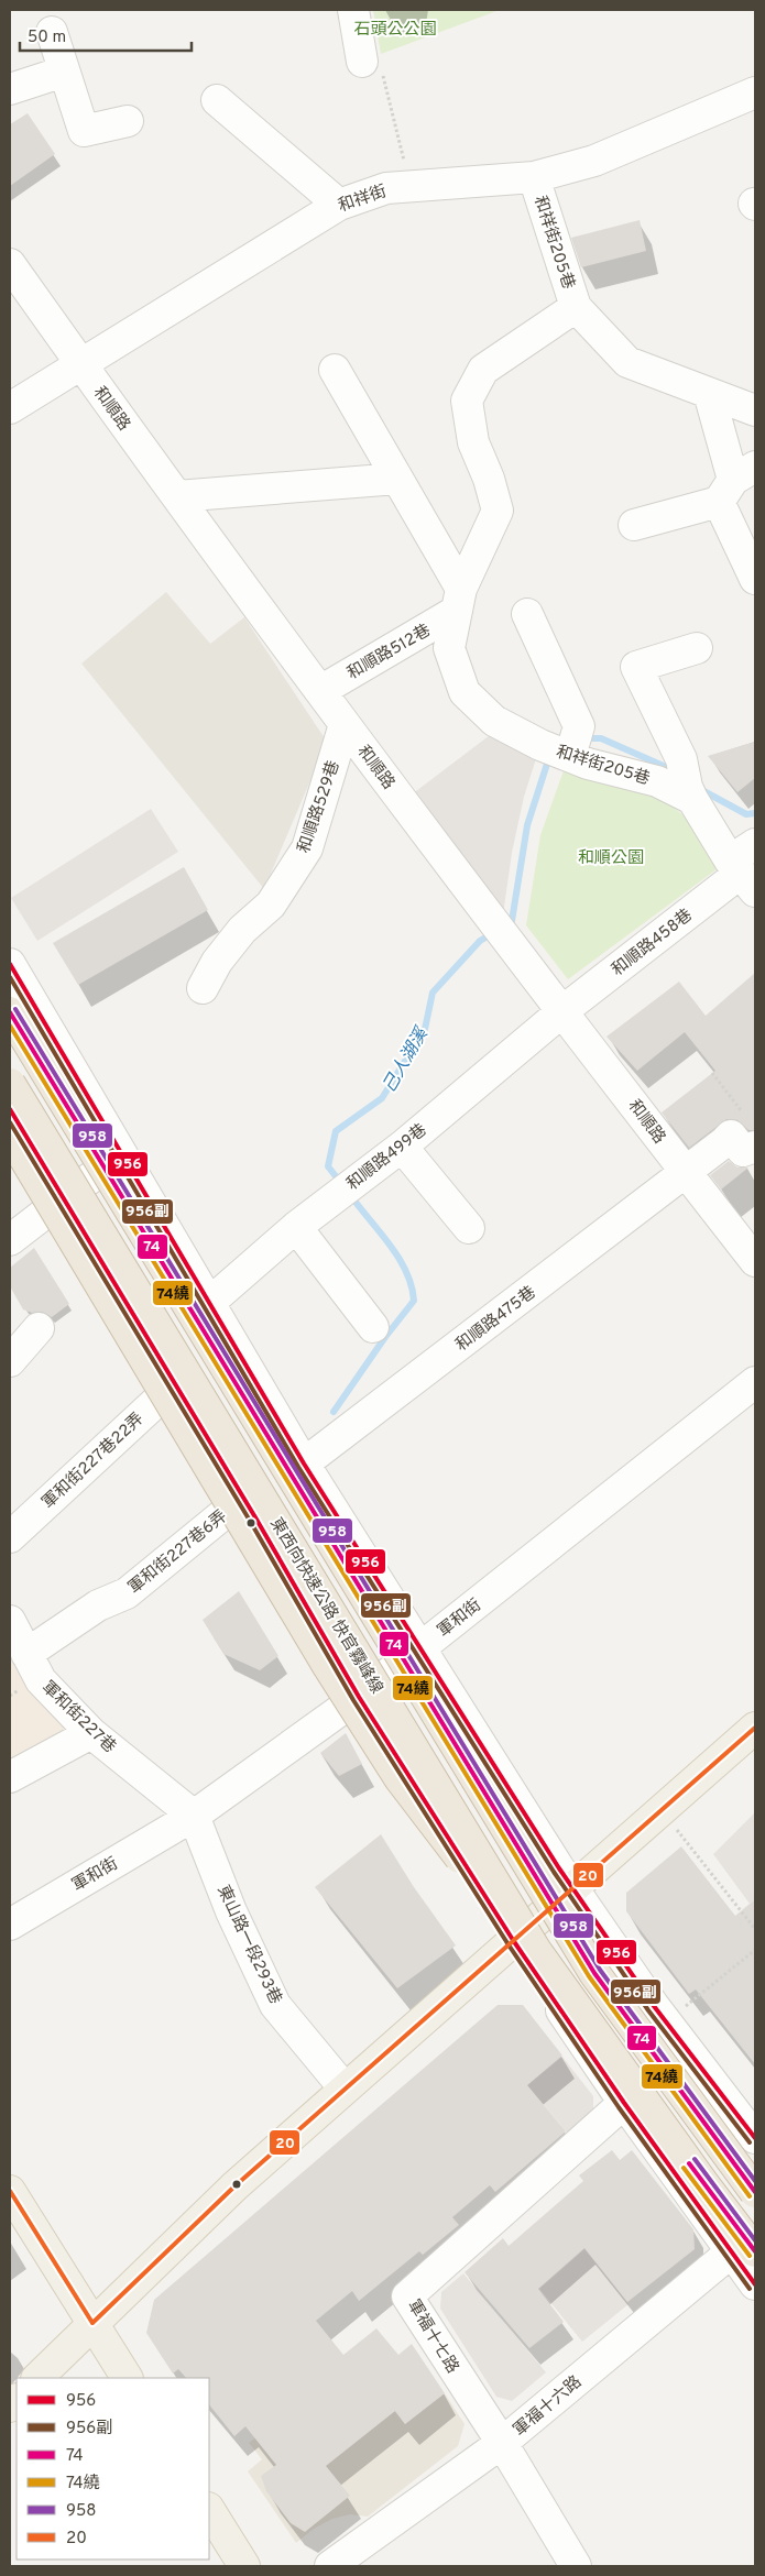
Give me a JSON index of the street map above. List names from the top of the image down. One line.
{"streets":{"highway":["東西向快速公路 快官霧峰線"],"street":["和祥街","和祥街205巷","和順路","和順路512巷","和順路529巷","和順路458巷","和順路499巷","和順路475巷","軍和街227巷22弄","軍和街227巷6弄","軍和街","軍和街227巷","東山路一段293巷","軍福十七路","軍福十六路"]},"crossings":[["和祥街","和祥街205巷"],["和祥街","和順路"],["和祥街205巷","和順路512巷"],["和順路","和順路512巷"],["和順路","和順路529巷"],["和順路","和順路458巷"],["和順路","和順路499巷"],["和順路","和順路475巷"],["和順路458巷","和順路499巷"],["軍和街227巷6弄","軍和街227巷"],["東西向快速公路 快官霧峰線","軍福十六路"],["軍和街","軍和街227巷"],["軍和街","東山路一段293巷"],["軍和街227巷","東山路一段293巷"],["軍福十七路","軍福十六路"]],"water":["己人湖溪"],"parks":["石頭公公園","和順公園"],"lines":["transit line 956","transit line 956副","transit line 958","transit line 74","transit line 74繞","transit line 20"],"legend":["956","956副","74","74繞","958","20"],"scale_bar":"50 m"}
